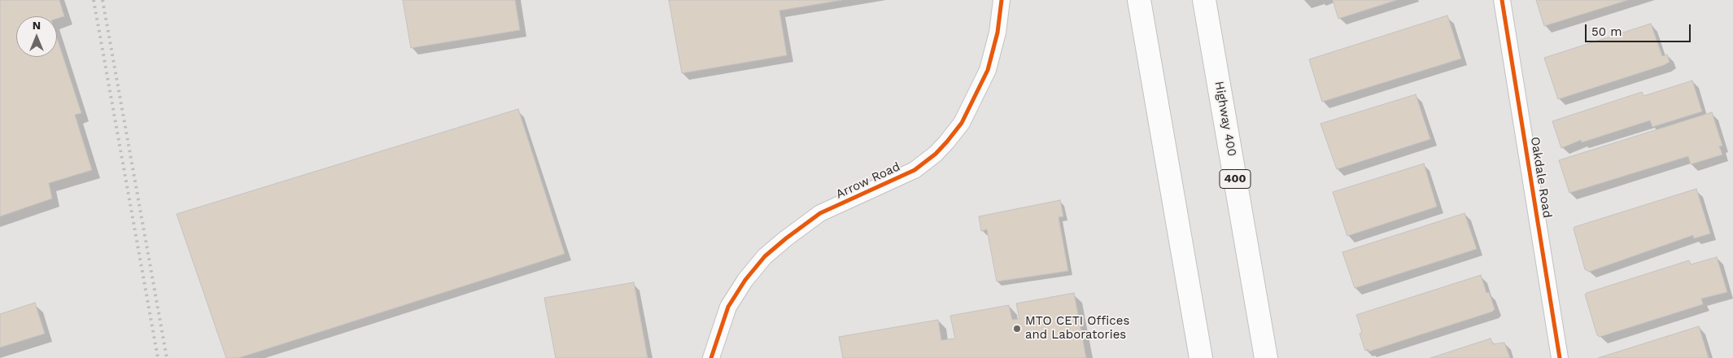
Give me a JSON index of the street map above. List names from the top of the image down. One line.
{"streets":{"highway":["Highway 400","400"],"street":["Oakdale Road","Arrow Road"]},"places":["MTO CETI Offices and Laboratories"],"scale_bar":"50 m","north":"top"}
